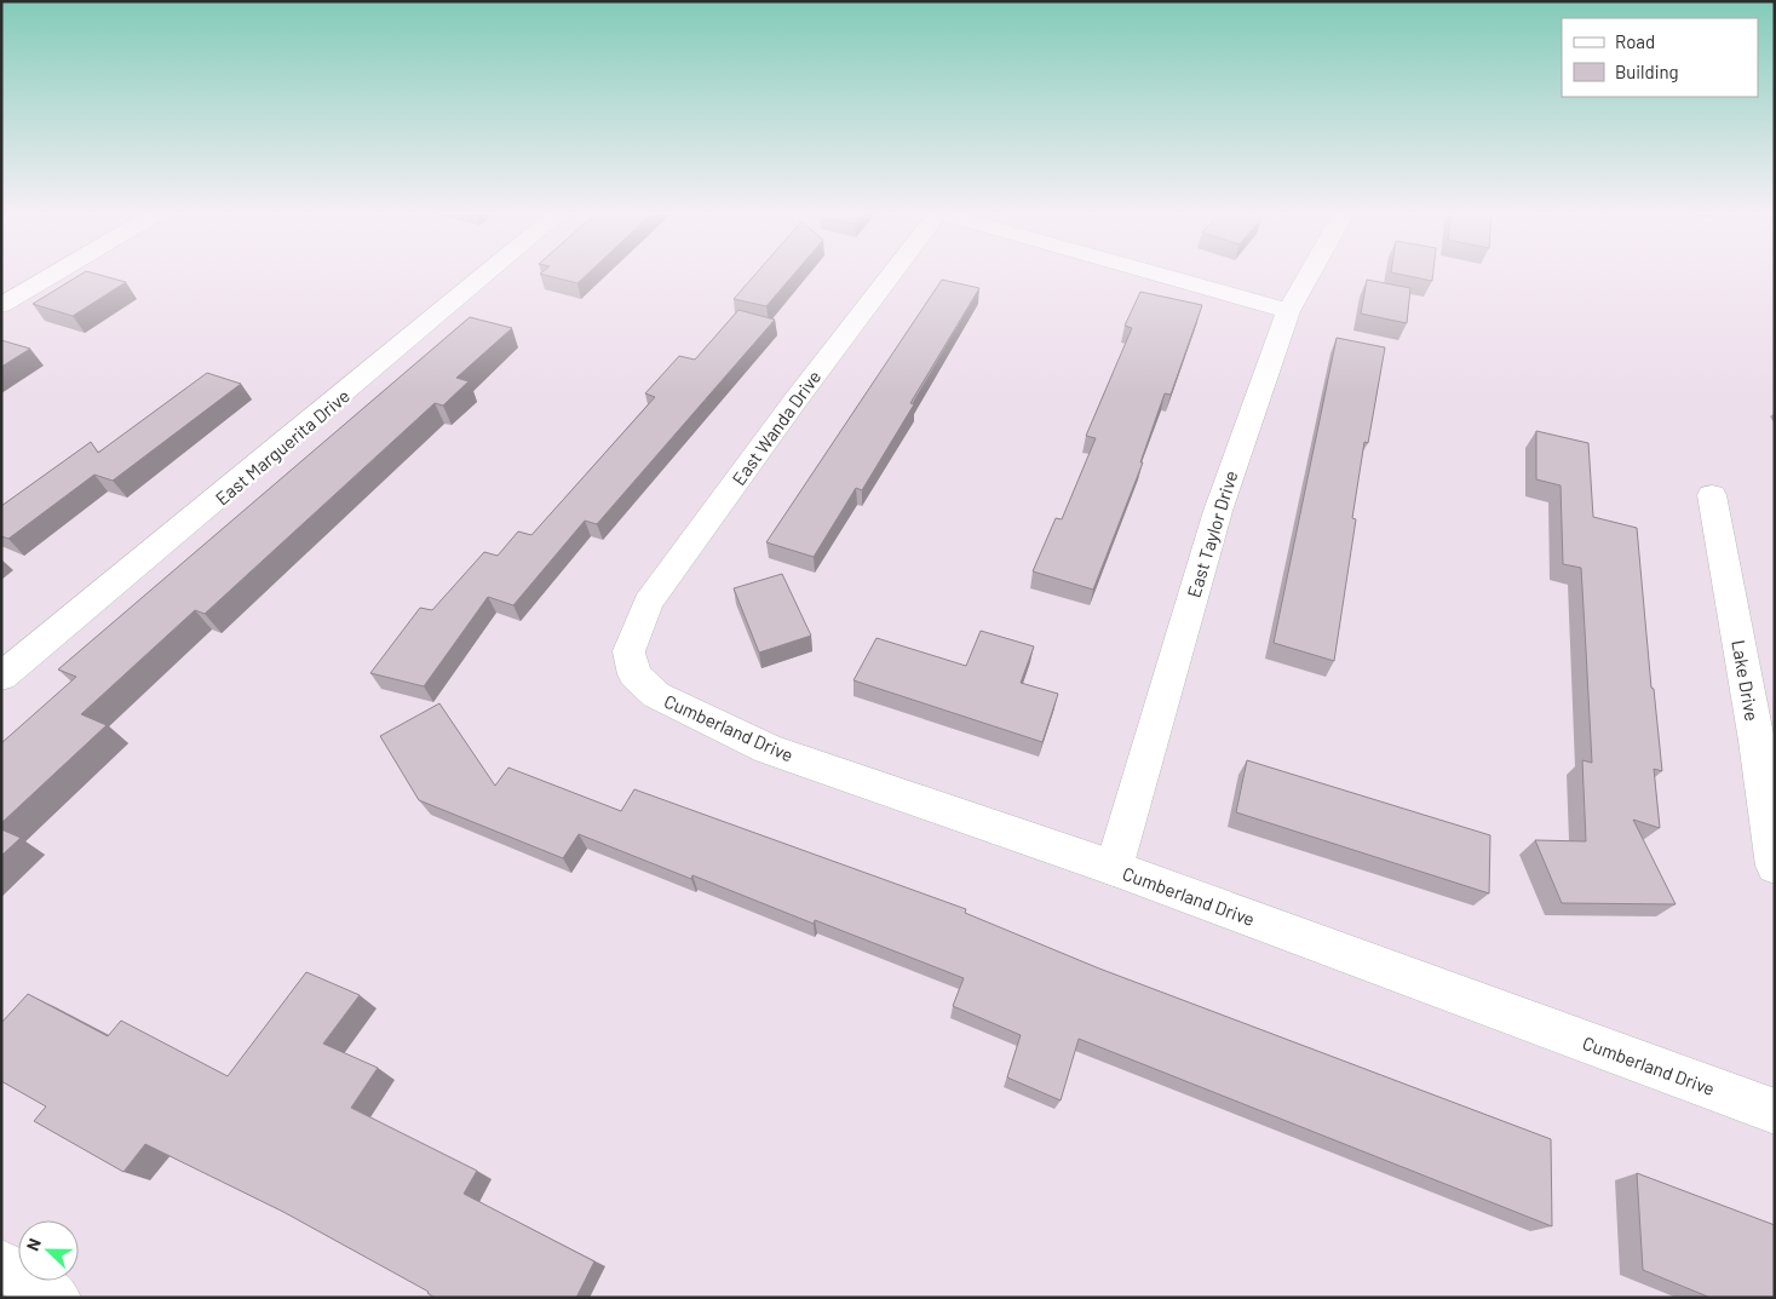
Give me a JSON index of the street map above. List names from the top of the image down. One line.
{"streets":{"street":["East Wanda Drive","East Marguerita Drive","East Taylor Drive","Lake Drive","Cumberland Drive"]},"crossings":[["East Wanda Drive","Cumberland Drive"],["East Taylor Drive","Cumberland Drive"]],"legend":["Road","Building"],"north":"left"}
